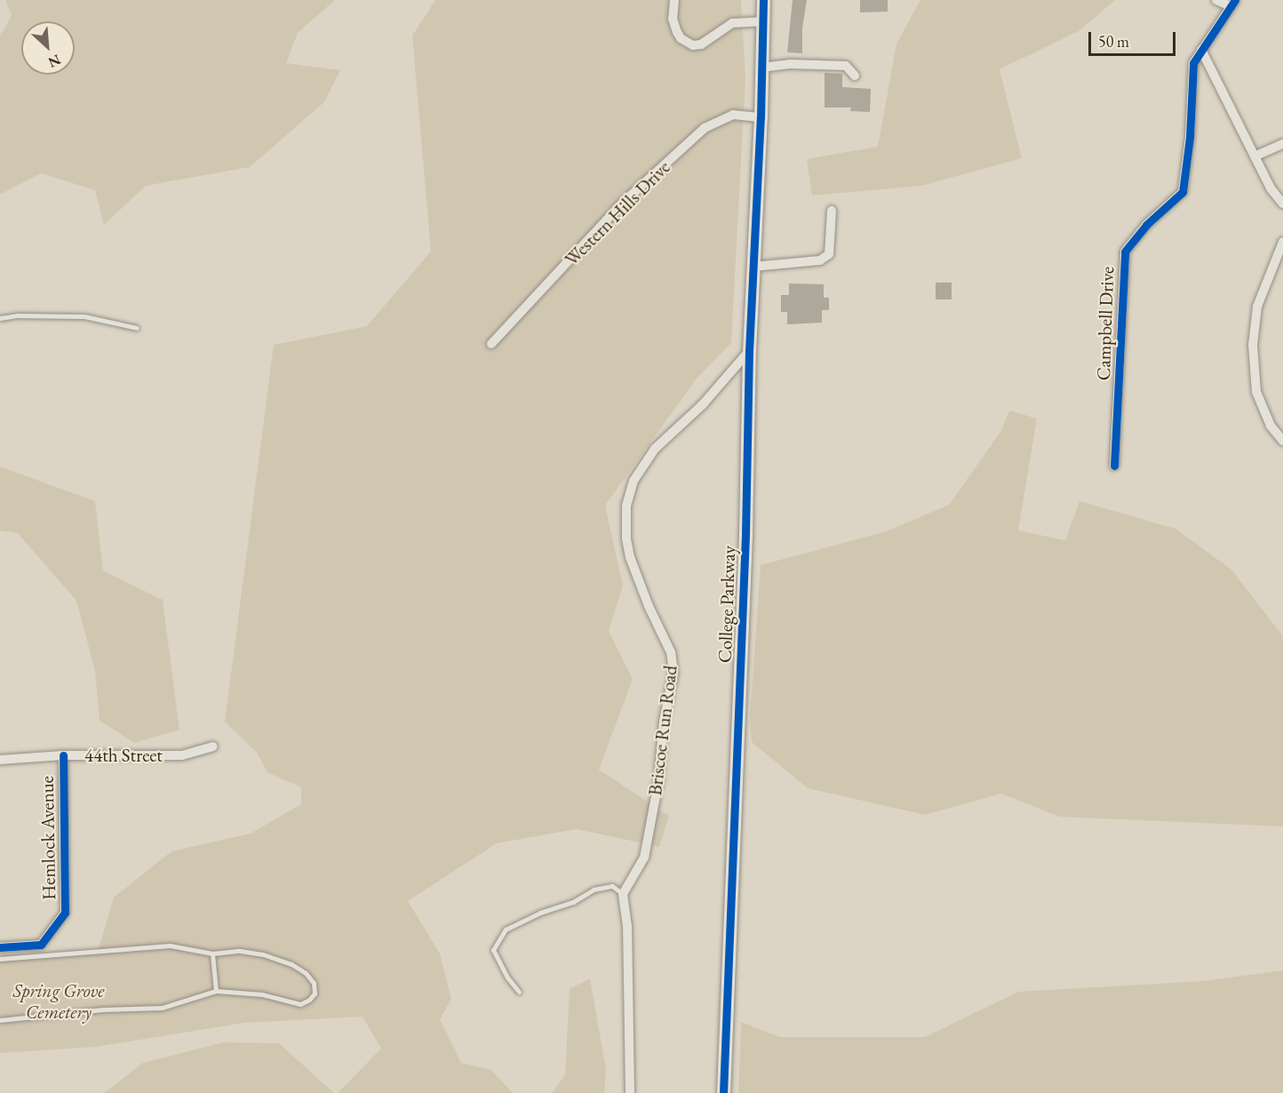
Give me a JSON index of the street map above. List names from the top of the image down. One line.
{"streets":{"street":["Western Hills Drive","Campbell Drive","College Parkway","Briscoe Run Road","44th Street","Hemlock Avenue"]},"crossings":[["Western Hills Drive","College Parkway"],["College Parkway","Briscoe Run Road"],["44th Street","Hemlock Avenue"]],"parks":["Spring Grove Cemetery"],"scale_bar":"50 m","north":"bottom right"}
